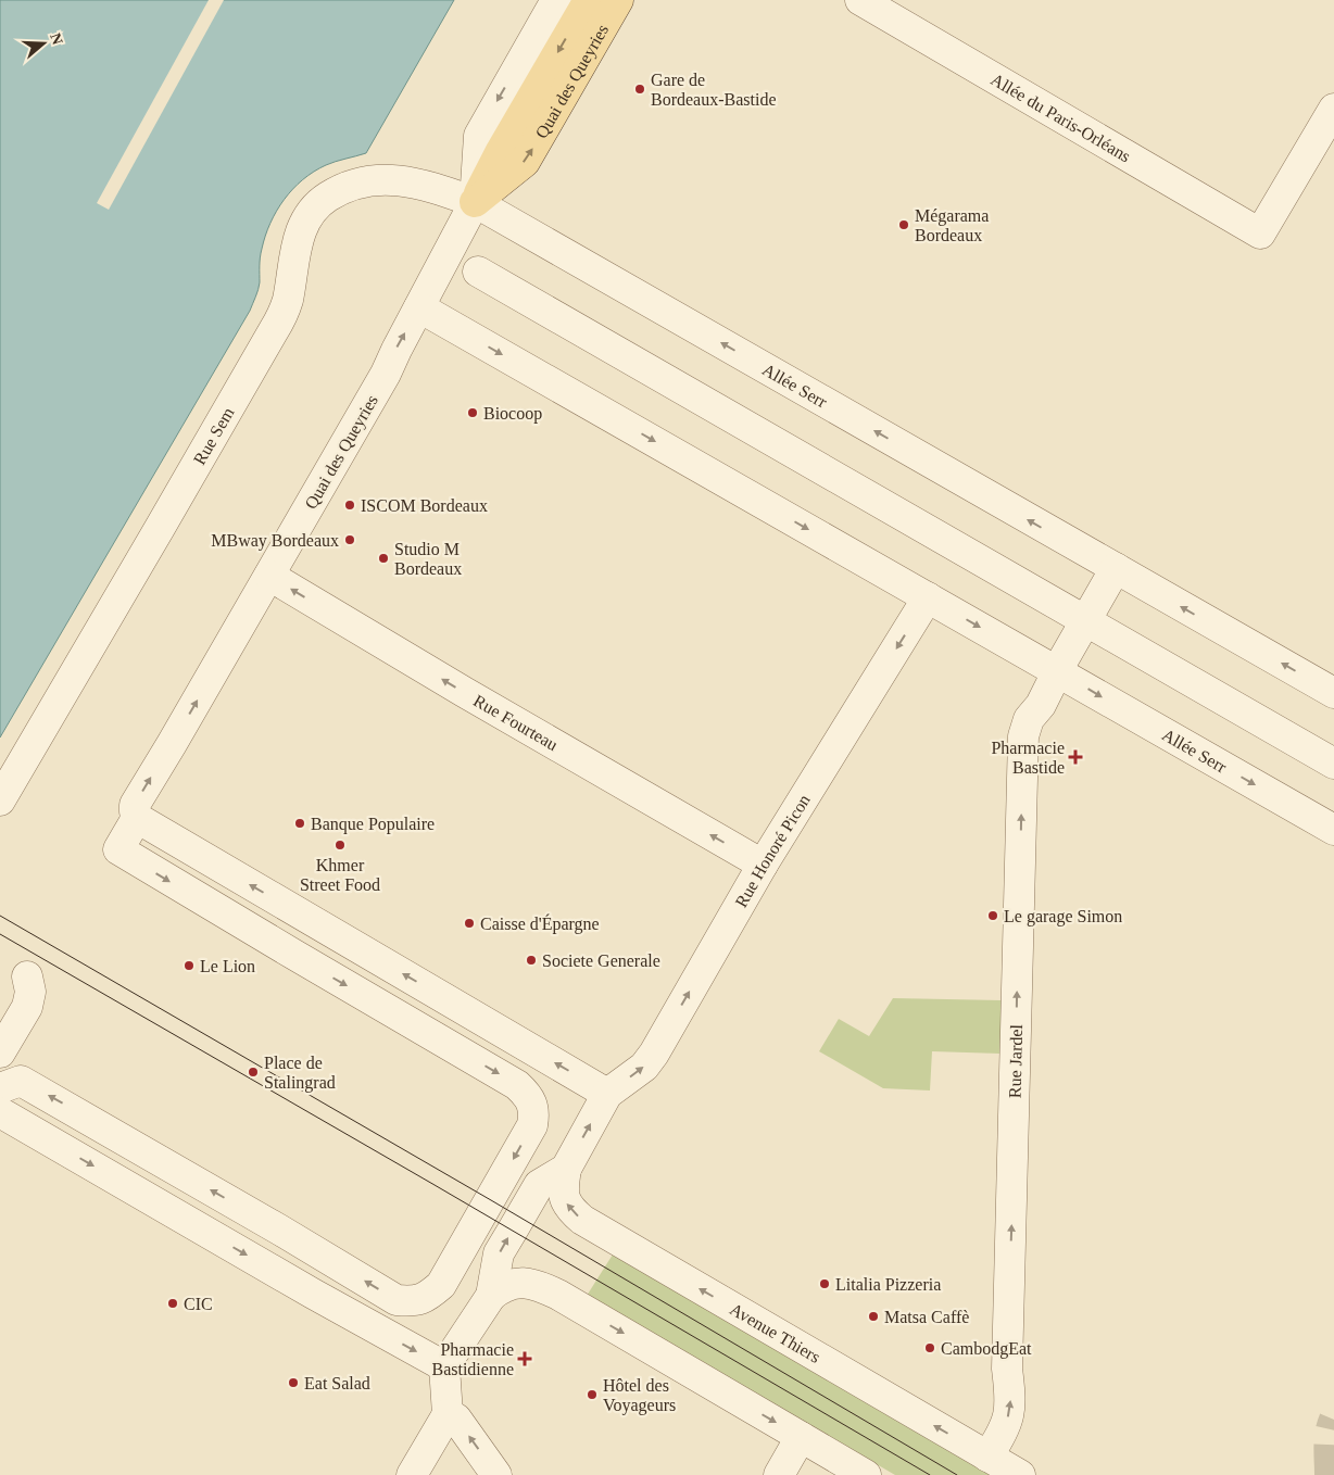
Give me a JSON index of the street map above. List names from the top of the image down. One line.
{"streets":{"main road":["Quai des Queyries"],"street":["Allée du Paris-Orléans","Allée Serr","Rue Sem","Rue Fourteau","Rue Honoré Picon","Rue Jardel","Avenue Thiers"]},"crossings":[["Quai des Queyries","Allée Serr"],["Quai des Queyries","Rue Sem"],["Quai des Queyries","Rue Fourteau"],["Allée Serr","Rue Sem"],["Allée Serr","Rue Honoré Picon"],["Allée Serr","Rue Jardel"],["Rue Fourteau","Rue Honoré Picon"],["Rue Jardel","Avenue Thiers"]],"one_way":["Rue Fourteau","Rue Jardel"],"places":{"other":["Gare de Bordeaux-Bastide","Mégarama Bordeaux","Biocoop","ISCOM Bordeaux","MBway Bordeaux","Studio M Bordeaux","Banque Populaire","Khmer Street Food","Le garage Simon","Caisse d'Épargne","Societe Generale","Le Lion","Place de Stalingrad","Litalia Pizzeria","CIC","Matsa Caffè","CambodgEat","Eat Salad","Hôtel des Voyageurs"],"health":["Pharmacie Bastide","Pharmacie Bastidienne"]},"north":"right"}
